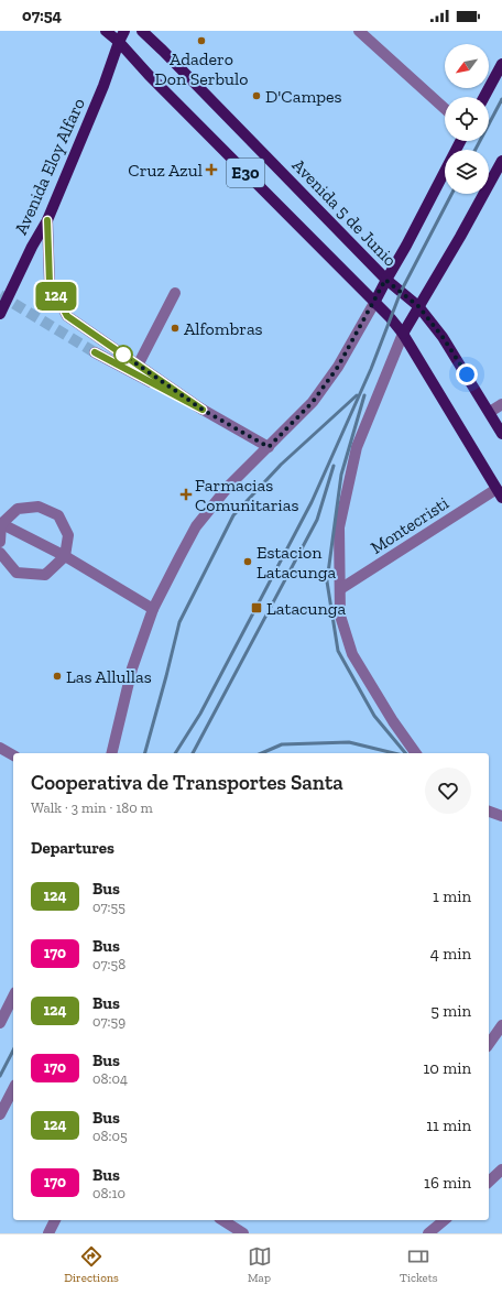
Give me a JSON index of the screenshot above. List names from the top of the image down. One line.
{"streets":{"main road":["Avenida Eloy Alfaro","E30","Avenida 5 de Junio"],"street":["Montecristi"]},"crossings":[["Avenida Eloy Alfaro","E30"],["E30","Montecristi"]],"places":{"other":["Adadero Don Serbulo","D'Campes","Alfombras","Estacion Latacunga","Las Allullas"],"health":["Cruz Azul","Farmacias Comunitarias"],"transit":["Latacunga"]},"lines":["bus line 124"],"north":"bottom left","page":{"status":"07:54","on_map":"124","heading":[["Cooperativa de Transportes Santa","Walk · 3 min · 180 m"],"Departures"],"list":[{"mark":"124","name":"Bus","note":"07:55","value":"1 min"},{"mark":"170","name":"Bus","note":"07:58","value":"4 min"},{"mark":"124","name":"Bus","note":"07:59","value":"5 min"},{"mark":"170","name":"Bus","note":"08:04","value":"10 min"},{"mark":"124","name":"Bus","note":"08:05","value":"11 min"},{"mark":"170","name":"Bus","note":"08:10","value":"16 min"}],"tabs":["Directions","Map","Tickets"]}}
